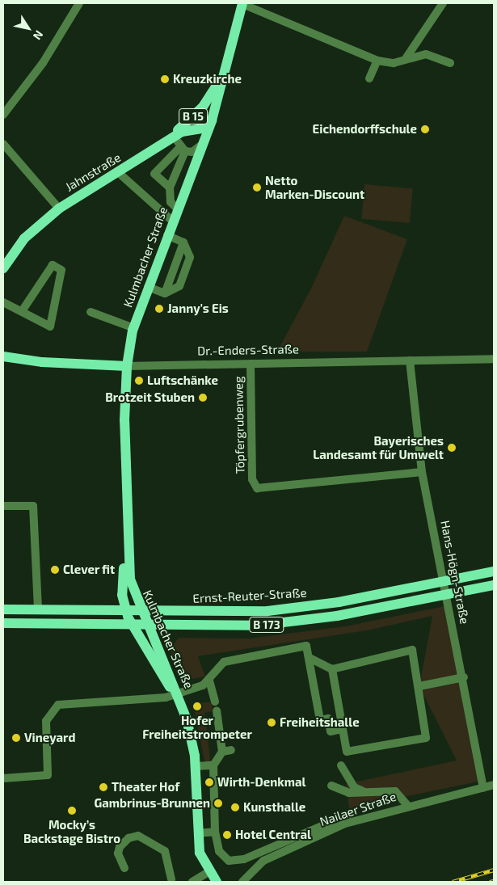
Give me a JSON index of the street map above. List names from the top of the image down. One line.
{"streets":{"main road":["B 15","Jahnstraße","Kulmbacher Straße","Dr.-Enders-Straße","Ernst-Reuter-Straße","B 173"],"street":["Töpfergrubenweg","Hans-Högn-Straße","Nailaer Straße"]},"crossings":[["B 15","Jahnstraße"],["B 15","Kulmbacher Straße"],["Jahnstraße","Kulmbacher Straße"],["Kulmbacher Straße","Dr.-Enders-Straße"],["Kulmbacher Straße","Ernst-Reuter-Straße"],["Kulmbacher Straße","B 173"],["Dr.-Enders-Straße","Töpfergrubenweg"],["Dr.-Enders-Straße","Hans-Högn-Straße"],["Töpfergrubenweg","Hans-Högn-Straße"],["Hans-Högn-Straße","Ernst-Reuter-Straße"],["Hans-Högn-Straße","B 173"],["Hans-Högn-Straße","Nailaer Straße"]],"places":["Kreuzkirche","Eichendorffschule","Netto Marken-Discount","Janny's Eis","Luftschänke","Brotzeit Stuben","Bayerisches Landesamt für Umwelt","Clever fit","Hofer Freiheitstrompeter","Freiheitshalle","Vineyard","Wirth-Denkmal","Theater Hof","Gambrinus-Brunnen","Kunsthalle","Mocky’s Backstage Bistro","Hotel Central"],"north":"bottom right"}
